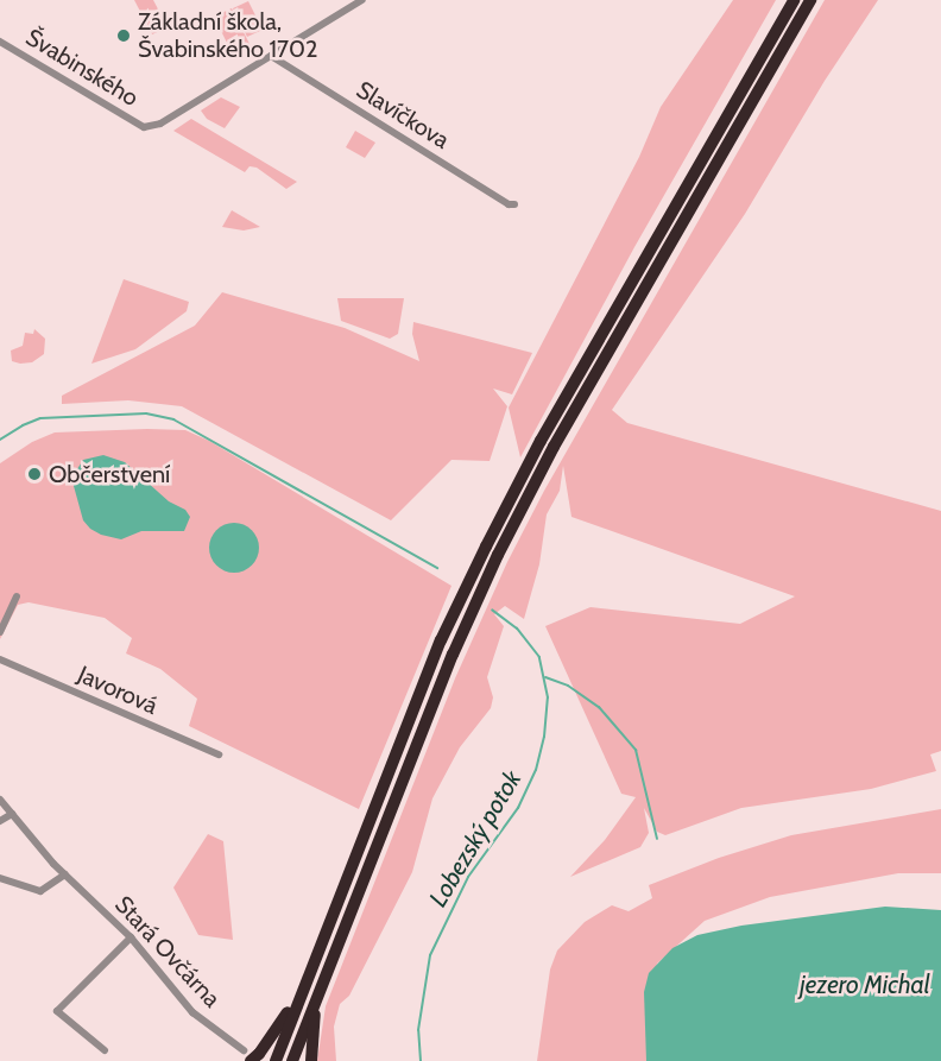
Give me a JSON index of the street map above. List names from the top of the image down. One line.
{"streets":{"street":["Švabinského","Slavíčkova","Javorová","Stará Ovčárna"]},"crossings":[["Švabinského","Slavíčkova"]],"water":["Lobezský potok","jezero Michal"],"places":["Základní škola, Švabinského 1702","Občerstvení"]}
